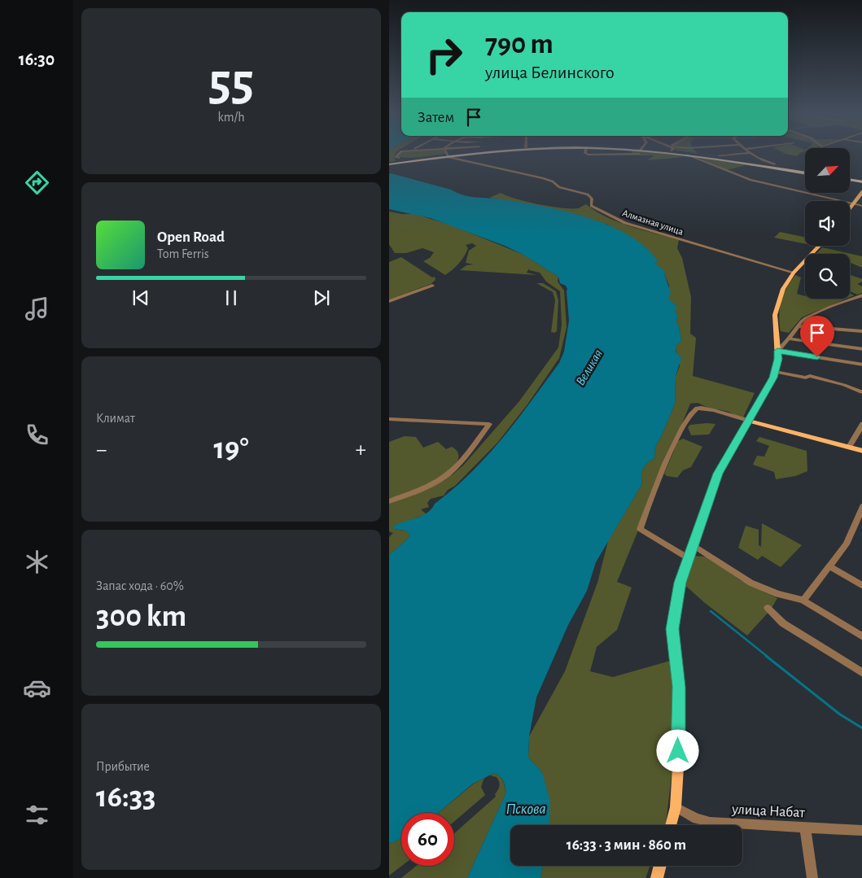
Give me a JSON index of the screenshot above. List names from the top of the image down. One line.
{"streets":{"street":["Алмазная улица","улица Набат"]},"water":["Великая","Пскова"],"north":"top right","page":{"tabs":"16:30","tile":[["55","km/h"],"Климат",["Запас хода · 60%","300 km"],["Прибытие","16:33"]],"turn":["790 m","улица Белинского"],"then":"Затем","song":["Open Road","Tom Ferris"],"heat":["−","19°","+"],"limit":"60","trip":"16:33 · 3 мин · 860 m"}}
